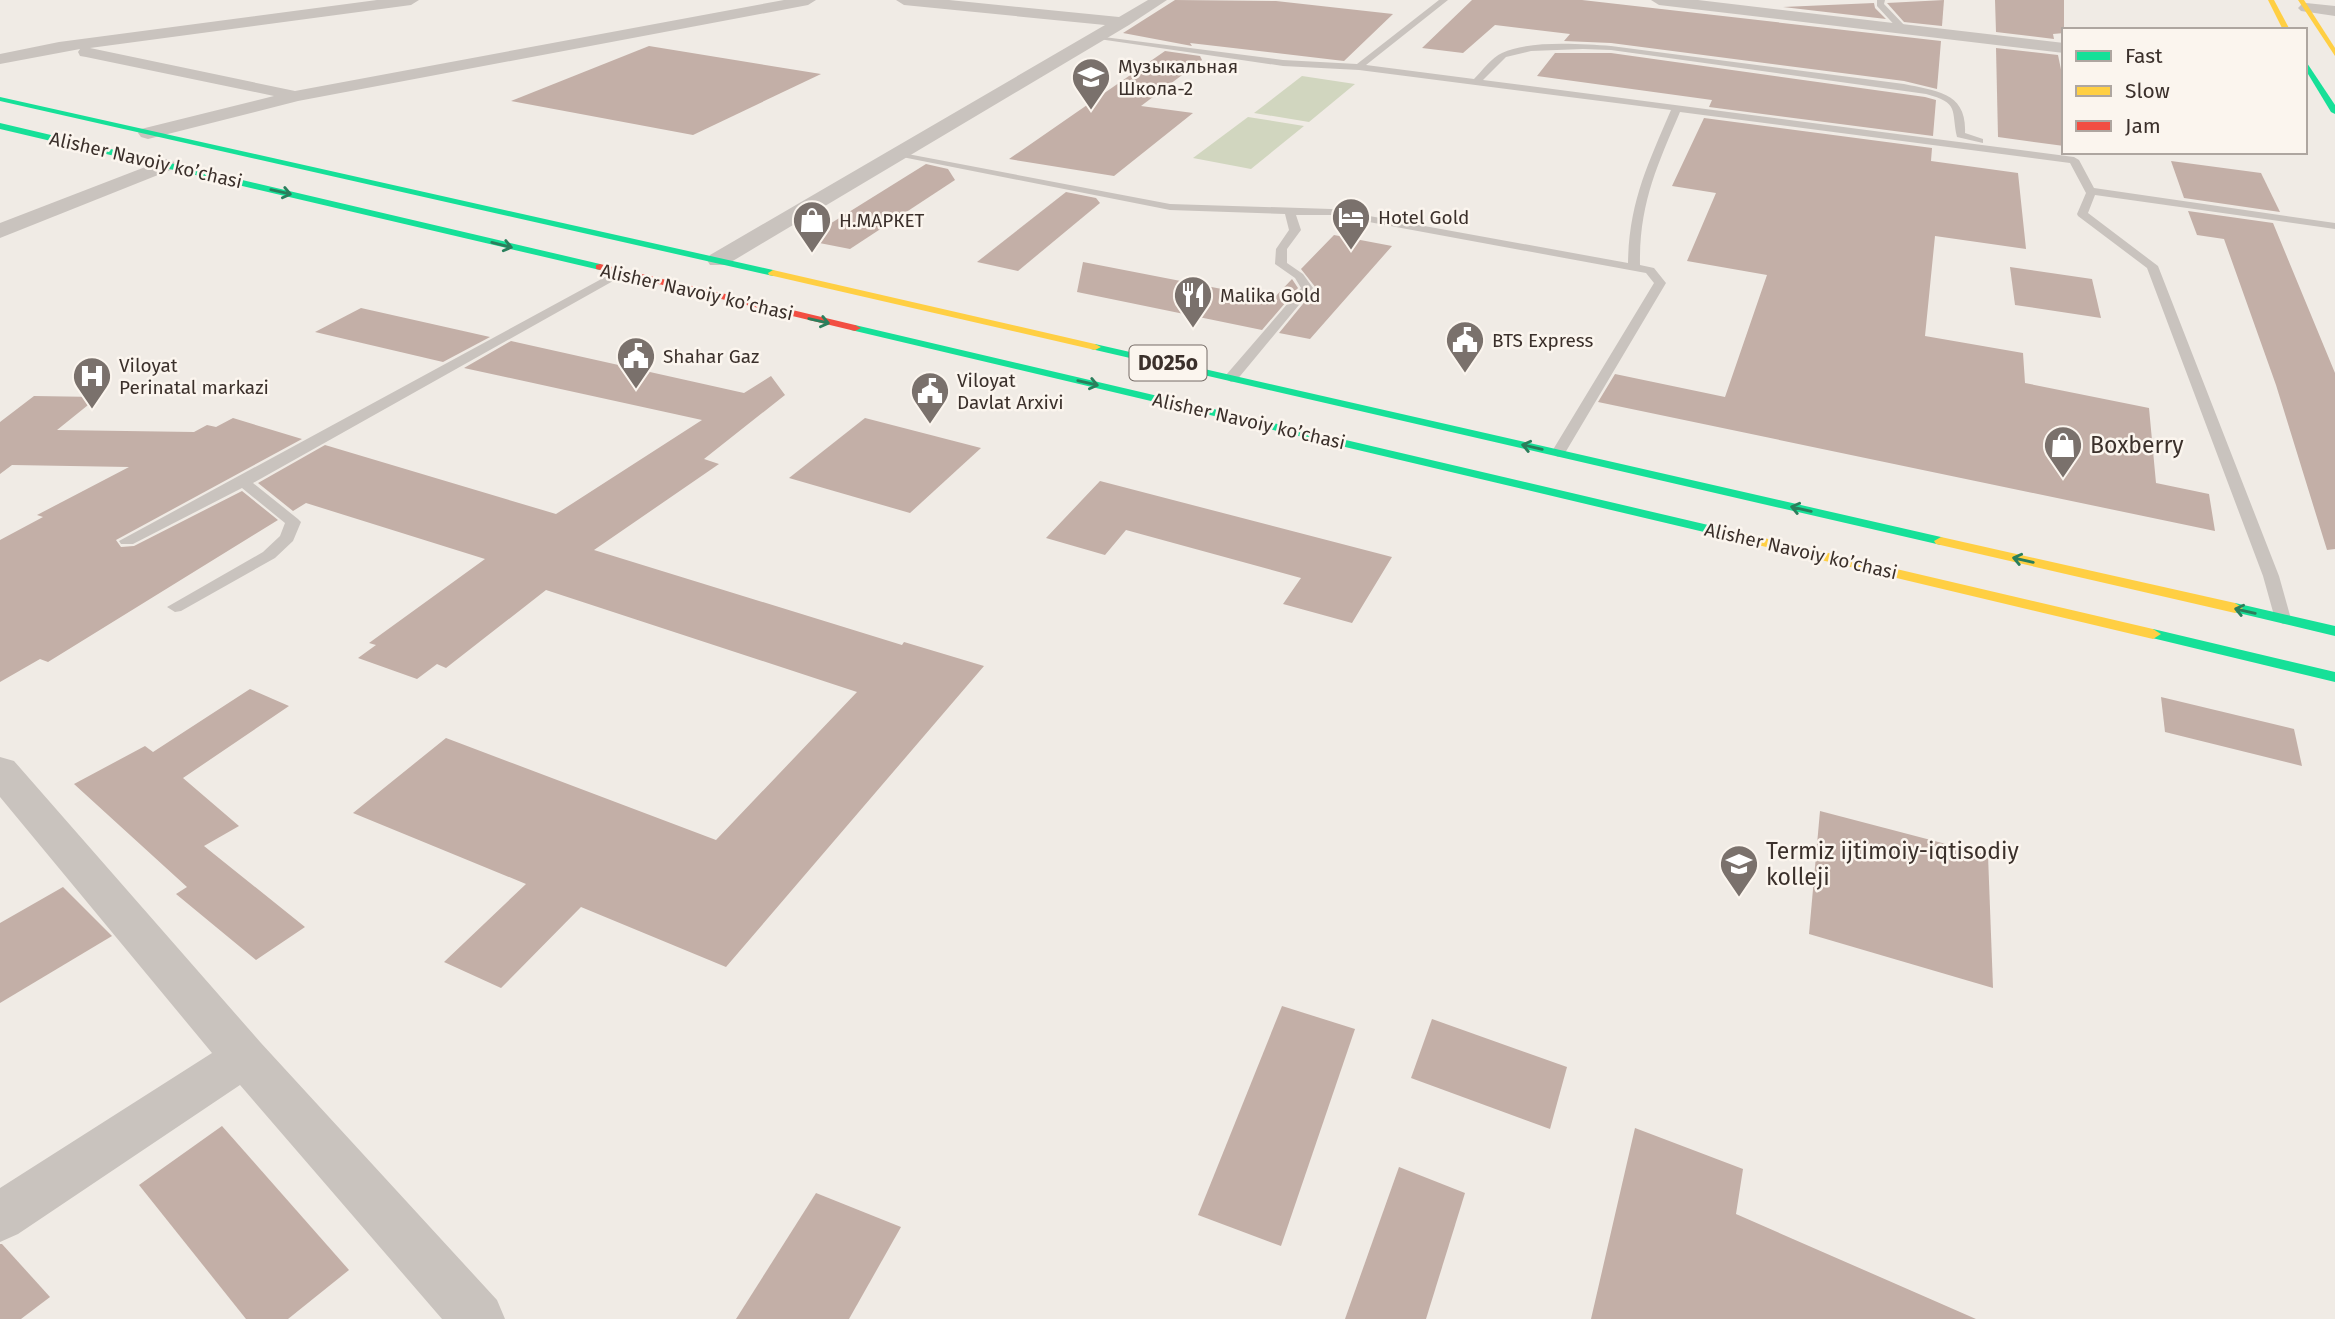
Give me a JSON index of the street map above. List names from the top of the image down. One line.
{"streets":{"main road":["Alisher Navoiy ko’chasi","D025o"]},"places":{"school or university":["Музыкальная Школа-2","Termiz ijtimoiy-iqtisodiy kolleji"],"hotel":["Hotel Gold"],"shop":["Н.МАРКЕТ","Boxberry"],"restaurant":["Malika Gold"],"public building":["BTS Express","Shahar Gaz","Viloyat Davlat Arxivi"],"hospital":["Viloyat Perinatal markazi"]},"legend":["Fast","Slow","Jam"]}
